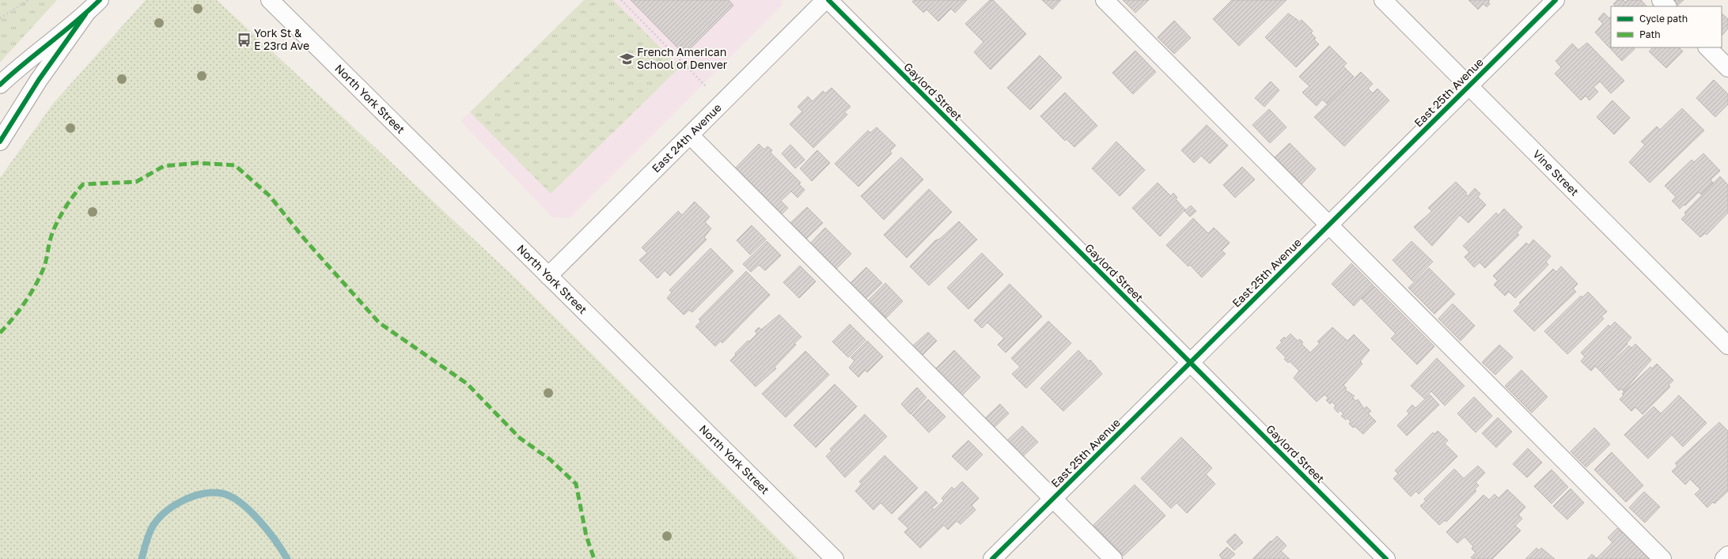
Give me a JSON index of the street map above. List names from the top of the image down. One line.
{"streets":{"street":["Gaylord Street","East 25th Avenue","North York Street","East 24th Avenue","Vine Street"]},"crossings":[["Gaylord Street","East 25th Avenue"],["East 25th Avenue","Vine Street"],["North York Street","East 24th Avenue"]],"places":{"bus stop":["York St & E 23rd Ave"],"school or university":["French American School of Denver"]},"legend":["Cycle path","Path"]}
